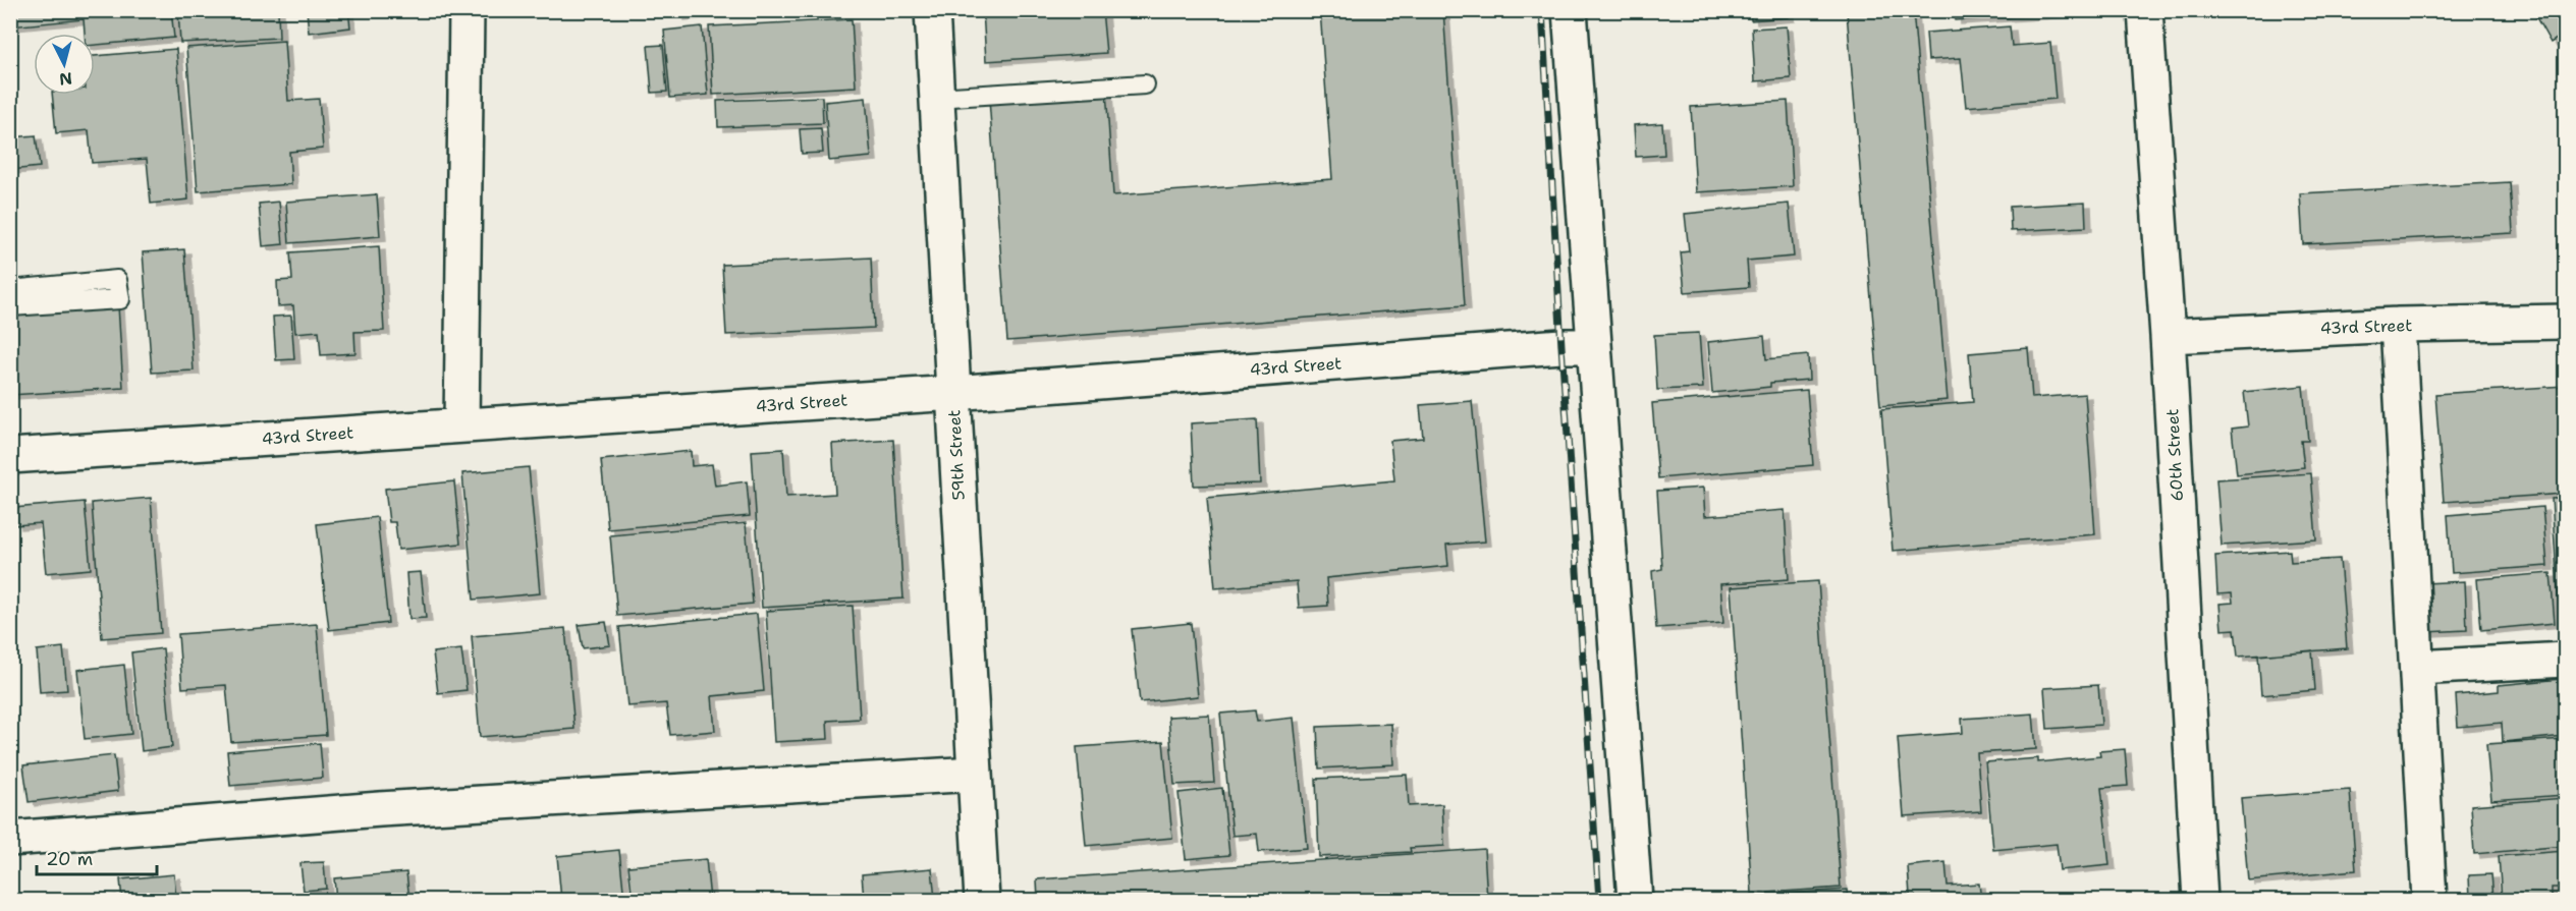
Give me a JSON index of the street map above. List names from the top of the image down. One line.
{"streets":{"street":["43rd Street","59th Street","60th Street"]},"crossings":[["43rd Street","59th Street"],["43rd Street","60th Street"]],"scale_bar":"20 m","north":"bottom"}
